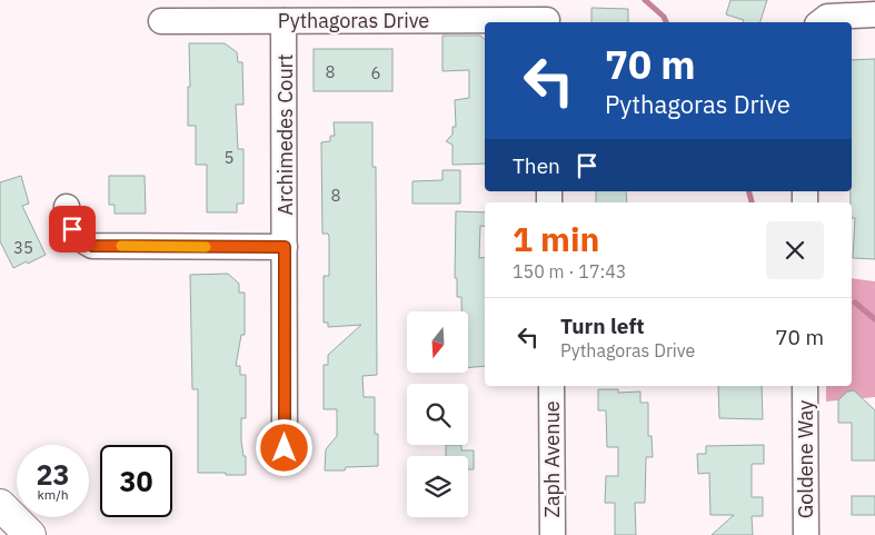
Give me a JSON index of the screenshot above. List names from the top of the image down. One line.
{"streets":{"street":["Pythagoras Drive","Archimedes Court","Zaph Avenue","Goldene Way"]},"crossings":[["Pythagoras Drive","Archimedes Court"]],"house_numbers":["8","6","5","8","35"],"north":"bottom","page":{"turn":["70 m","Pythagoras Drive"],"then":"Then","heading":["1 min","150 m · 17:43"],"list":[{"name":"Turn left","note":"Pythagoras Drive","value":"70 m"}],"speed":"23 km/h","limit":"30"}}
